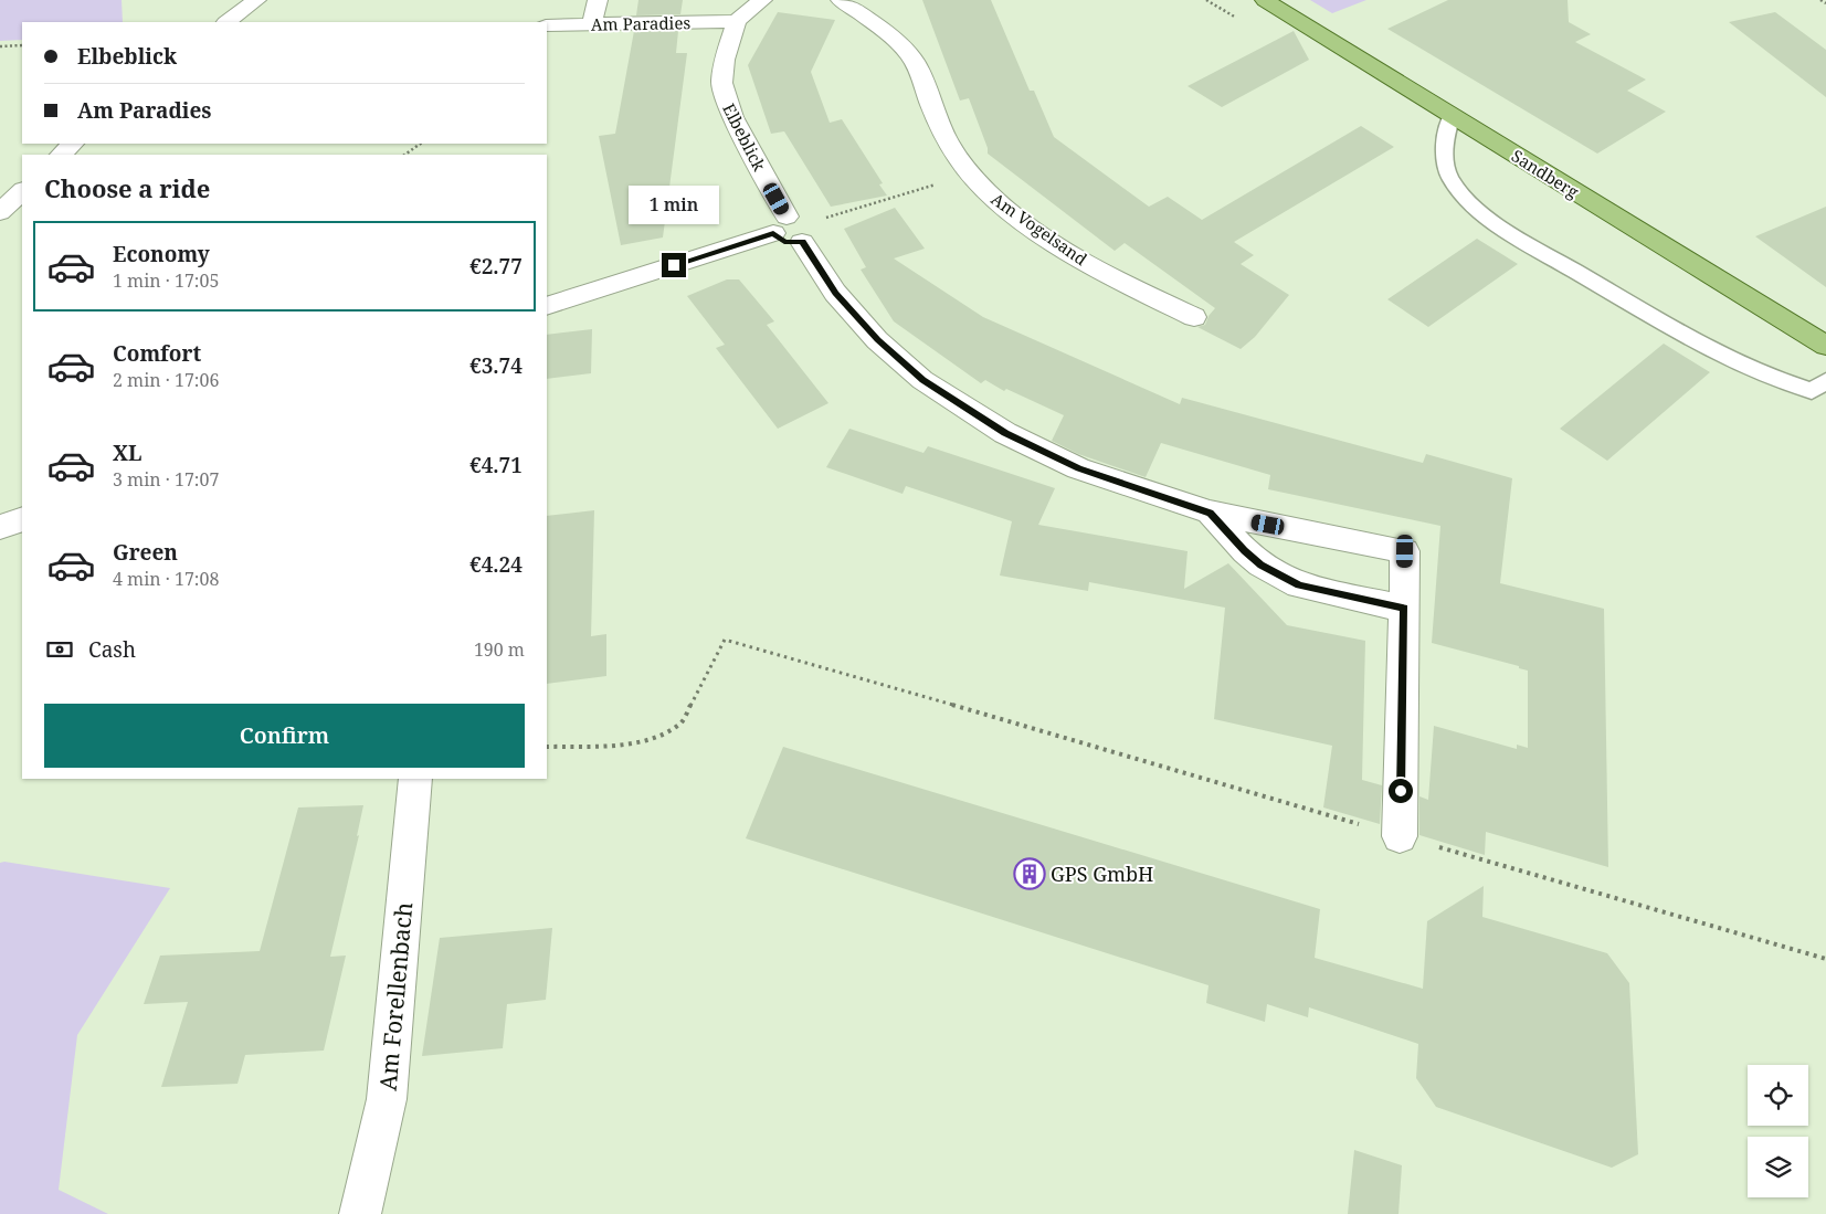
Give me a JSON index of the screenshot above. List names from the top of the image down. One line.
{"streets":{"main road":["Sandberg"],"street":["Am Paradies","Elbeblick","Am Vogelsand","Am Forellenbach"]},"crossings":[["Am Paradies","Elbeblick"]],"places":{"building":["GPS GmbH"]},"page":{"banner":["Elbeblick","Am Paradies"],"heading":"Choose a ride","bubble":"1 min","list":[{"name":"Economy","note":"1 min · 17:05","value":"€2.77"},{"name":"Comfort","note":"2 min · 17:06","value":"€3.74"},{"name":"XL","note":"3 min · 17:07","value":"€4.71"},{"name":"Green","note":"4 min · 17:08","value":"€4.24"}],"pay":["Cash","190 m"],"buttons":"Confirm"}}
